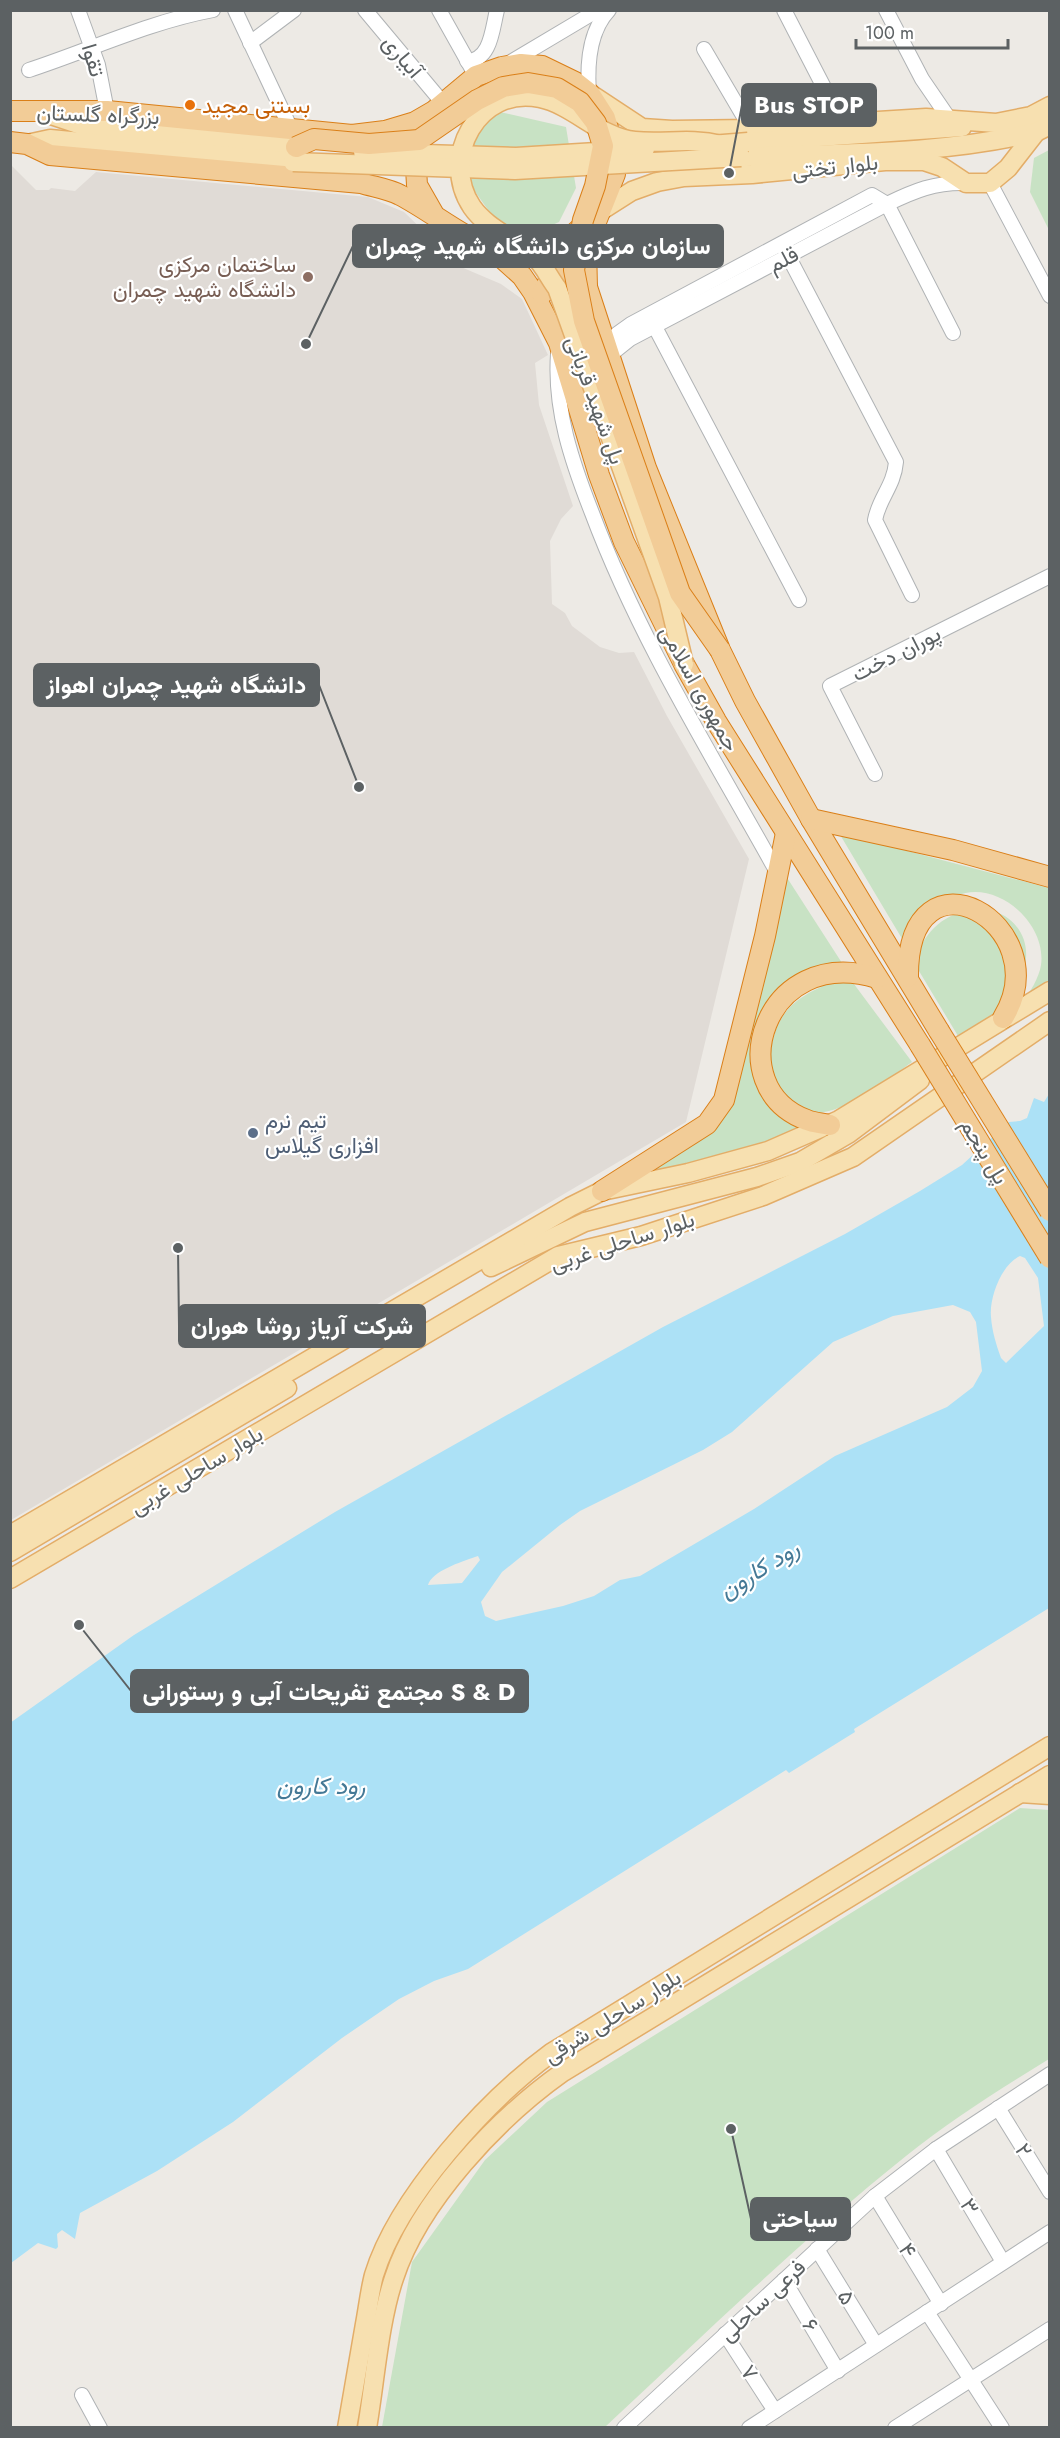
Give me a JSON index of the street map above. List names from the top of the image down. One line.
{"streets":{"highway":["بزرگراه گلستان","پل شهید قربانی","جمهوری اسلامی","پل پنجم"],"main road":["بلوار تختی","بلوار ساحلی غربی","بلوار ساحلی شرقی"],"street":["آبیاری","تقوا","قلم","پوران دخت","۲","۳","۴","۵","فرعی ساحلی","۶","۷"]},"crossings":[["آبیاری","بزرگراه گلستان"],["آبیاری","بلوار تختی"],["آبیاری","جمهوری اسلامی"],["تقوا","بزرگراه گلستان"],["بزرگراه گلستان","بلوار تختی"],["بزرگراه گلستان","جمهوری اسلامی"],["بلوار تختی","قلم"],["بلوار تختی","پل شهید قربانی"],["بلوار تختی","جمهوری اسلامی"],["قلم","جمهوری اسلامی"],["پل شهید قربانی","جمهوری اسلامی"],["جمهوری اسلامی","پل پنجم"],["۲","فرعی ساحلی"],["۳","فرعی ساحلی"],["۴","فرعی ساحلی"],["۵","فرعی ساحلی"],["فرعی ساحلی","۶"],["فرعی ساحلی","۷"]],"water":["رود کارون"],"places":["بستنی مجید","Bus STOP","ساختمان مرکزی دانشگاه شهید چمران","سازمان مرکزی دانشگاه شهید چمران","دانشگاه شهید چمران اهواز","تیم نرم افزاری گیلاس","شرکت آریاز روشا هوران","مجتمع تفریحات آبی و رستورانی S & D","سیاحتی"],"scale_bar":"100 m"}
